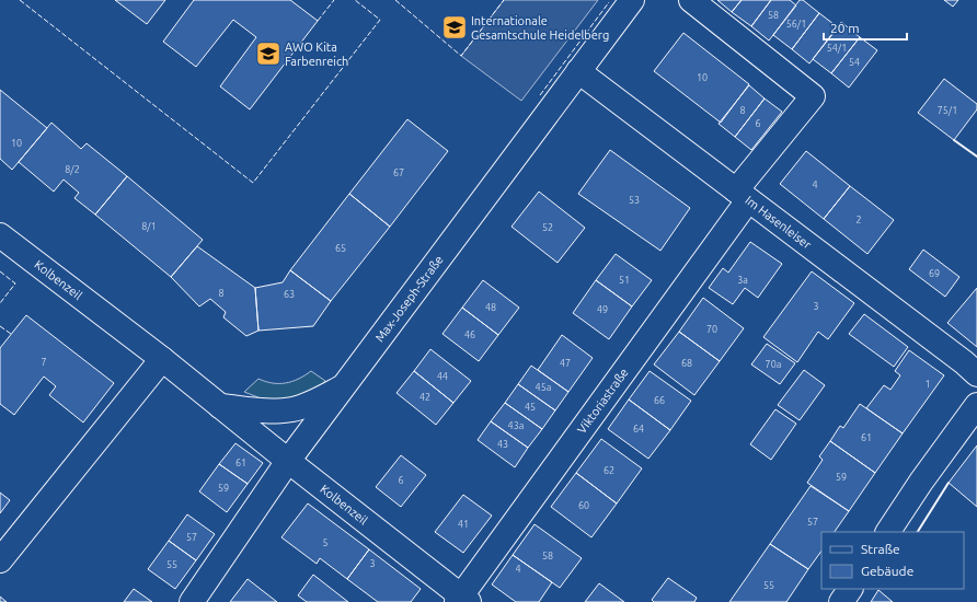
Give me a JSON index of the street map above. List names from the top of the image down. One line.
{"streets":{"street":["Im Hasenleiser","Kolbenzeil","Max-Joseph-Straße","Viktoriastraße"]},"crossings":[["Im Hasenleiser","Max-Joseph-Straße"],["Im Hasenleiser","Viktoriastraße"],["Kolbenzeil","Max-Joseph-Straße"],["Kolbenzeil","Viktoriastraße"]],"places":{"school or university":["Internationale Gesamtschule Heidelberg","AWO Kita Farbenreich"]},"house_numbers":["58","56/1","54/1","54","10","8","75/1","6","10","8/2","67","4","53","2","8/1","52","65","69","51","3a","8","63","3","48","49","70","46","7","47","68","70a","44","1","45a","42","66","45","43a","64","61","43","61","62","59","6","59","60","57","41","57","5","58","3","55","4","55"],"legend":["Straße","Gebäude"],"scale_bar":"20 m"}
